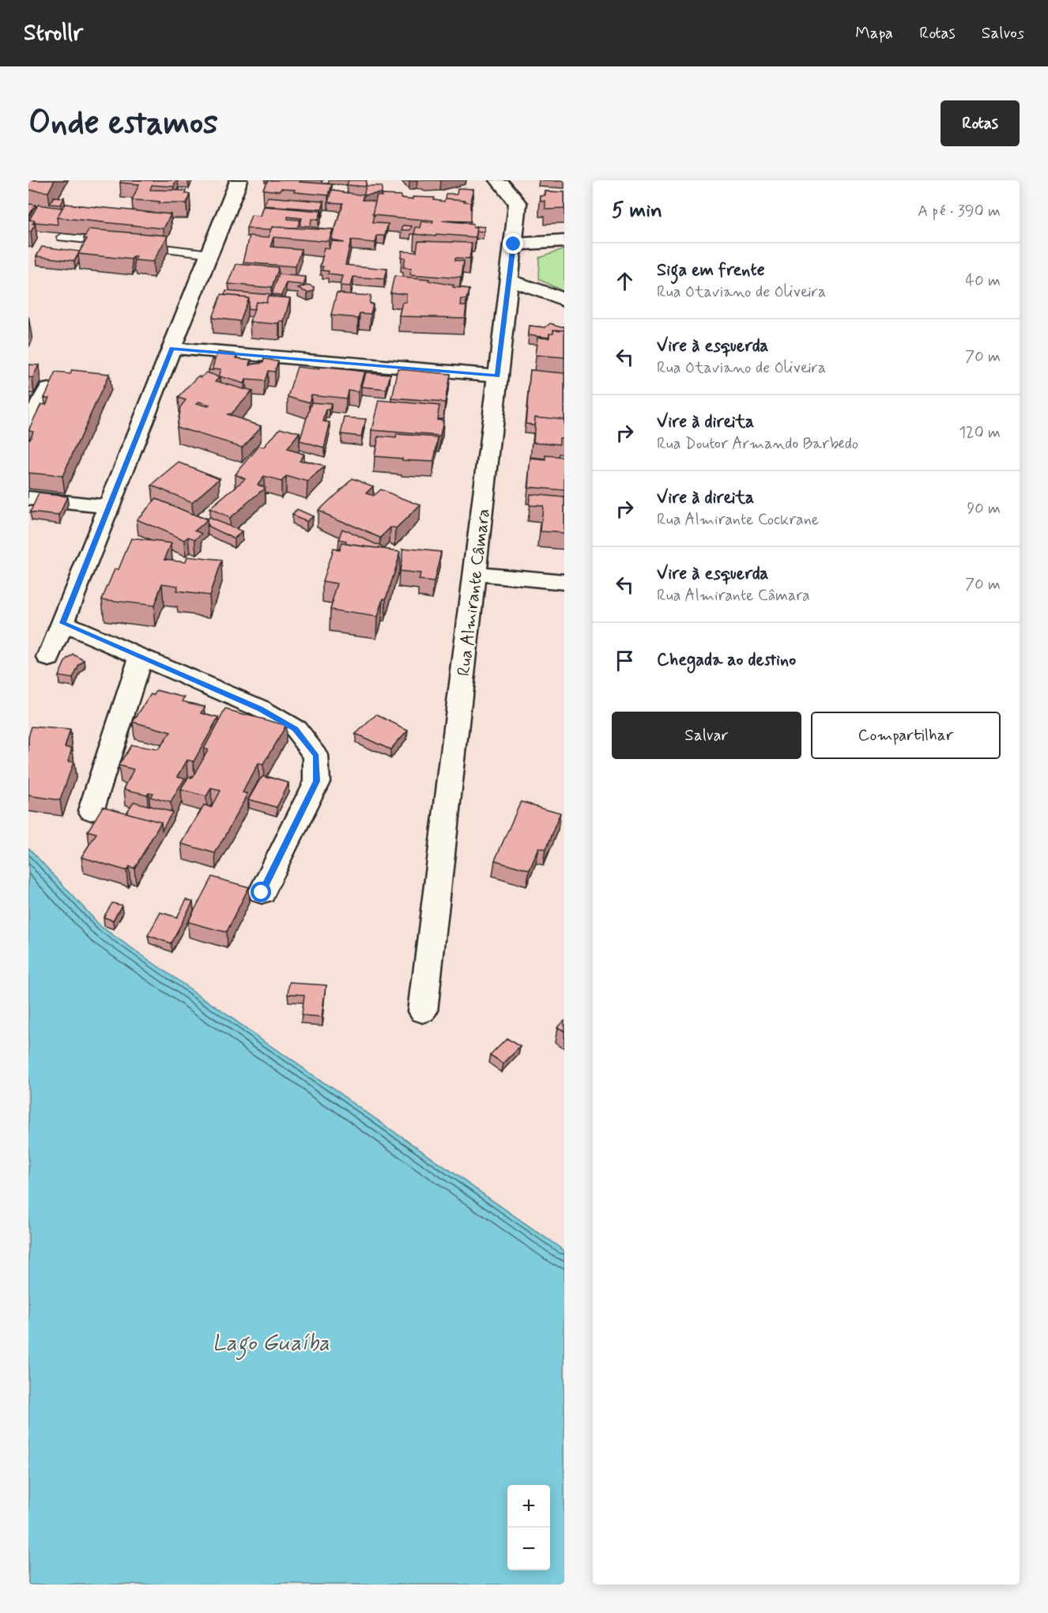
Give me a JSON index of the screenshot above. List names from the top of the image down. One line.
{"streets":{"street":["Rua Almirante Câmara"]},"water":["Lago Guaíba"],"page":{"header":"Strollr","nav":["Mapa","Rotas","Salvos"],"buttons":["Rotas",["Salvar","Compartilhar"]],"title":"Onde estamos","heading":["5 min","A pé · 390 m"],"list":[["Siga em frente","Rua Otaviano de Oliveira","40 m"],["Vire à esquerda","Rua Otaviano de Oliveira","70 m"],["Vire à direita","Rua Doutor Armando Barbedo","120 m"],["Vire à direita","Rua Almirante Cockrane","90 m"],["Vire à esquerda","Rua Almirante Câmara","70 m"],"Chegada ao destino"],"map_buttons":["+","−"]}}
